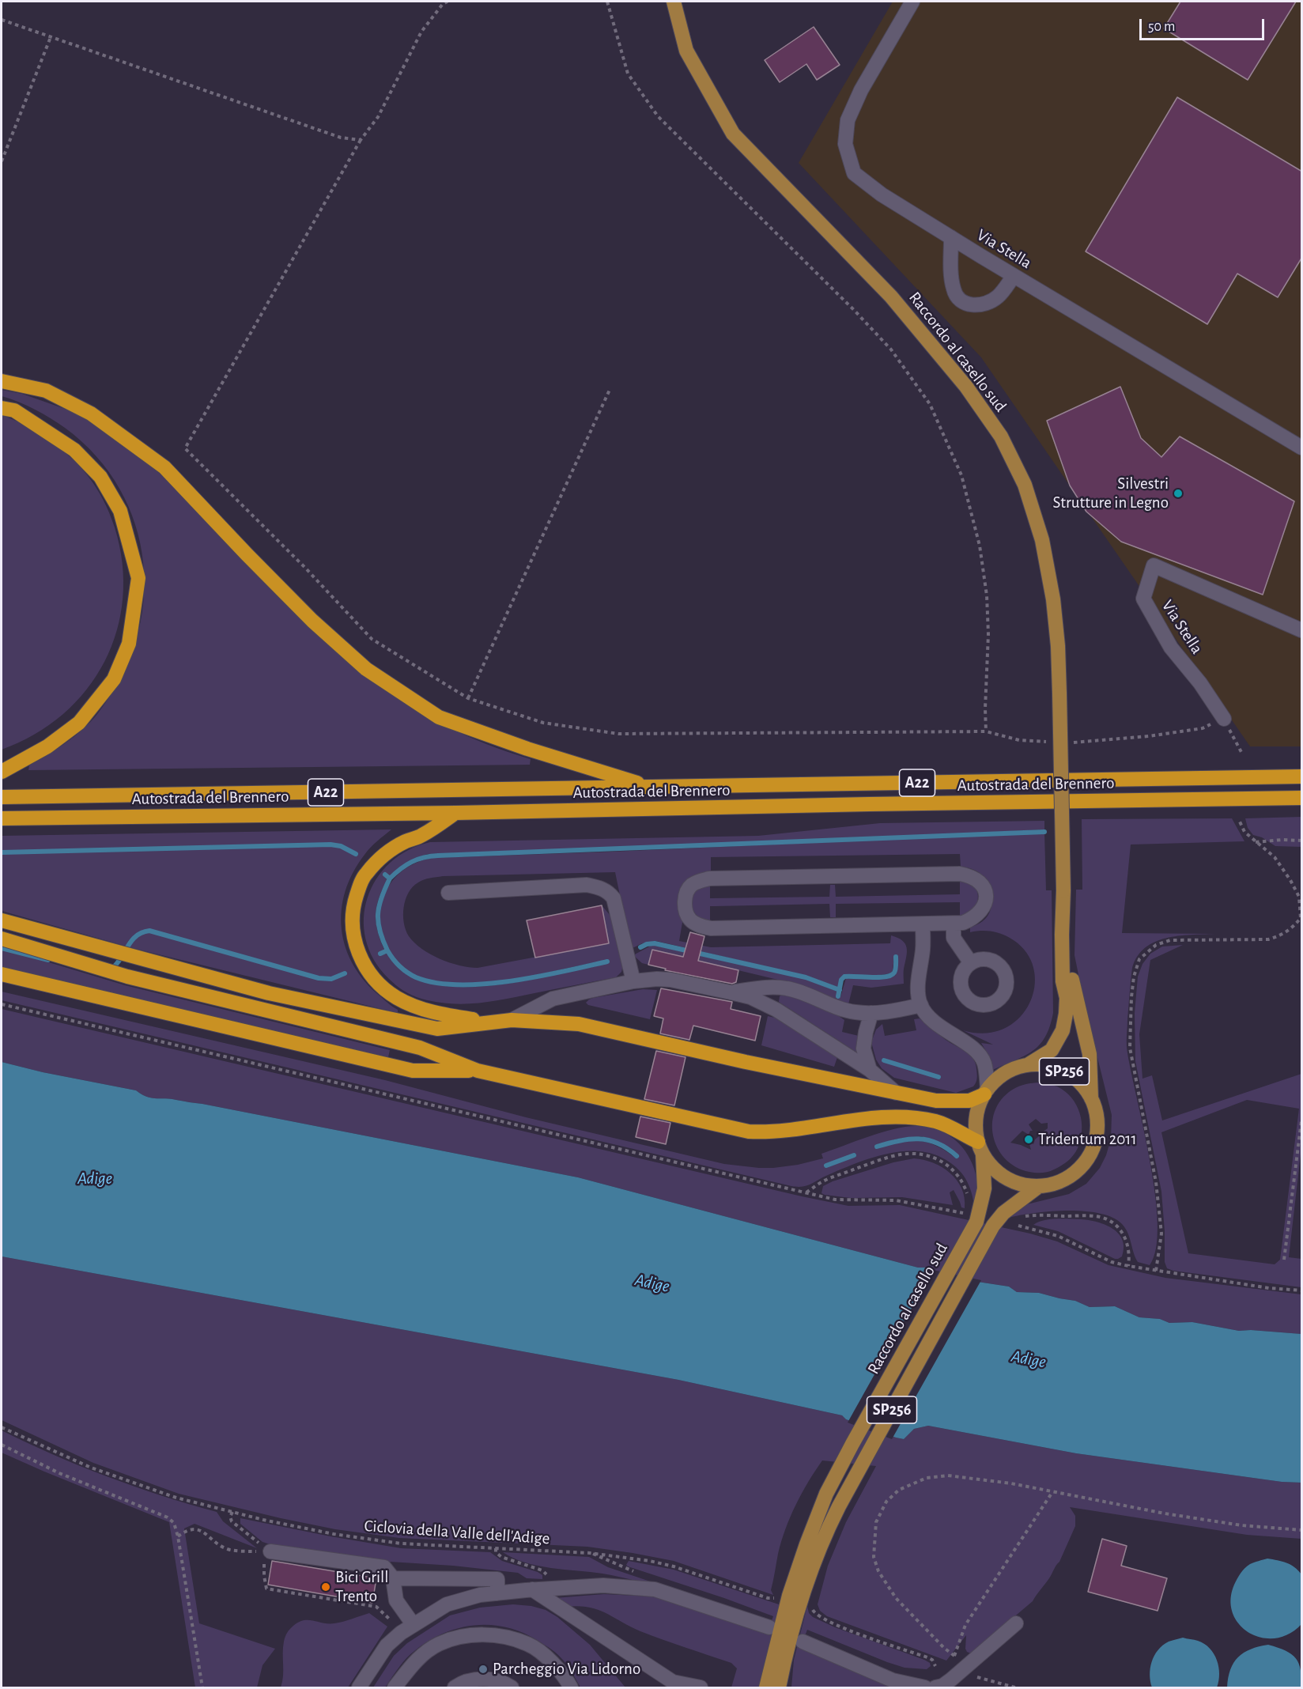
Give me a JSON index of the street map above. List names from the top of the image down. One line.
{"streets":{"highway":["A22","Autostrada del Brennero"],"main road":["Raccordo al casello sud","SP256"],"street":["Via Stella"],"path":["Ciclovia della Valle dell'Adige"]},"crossings":[["Raccordo al casello sud","Ciclovia della Valle dell'Adige"]],"water":["Adige"],"places":["Silvestri Strutture in Legno","Tridentum 2011","Bici Grill Trento","Parcheggio Via Lidorno"],"scale_bar":"50 m"}
